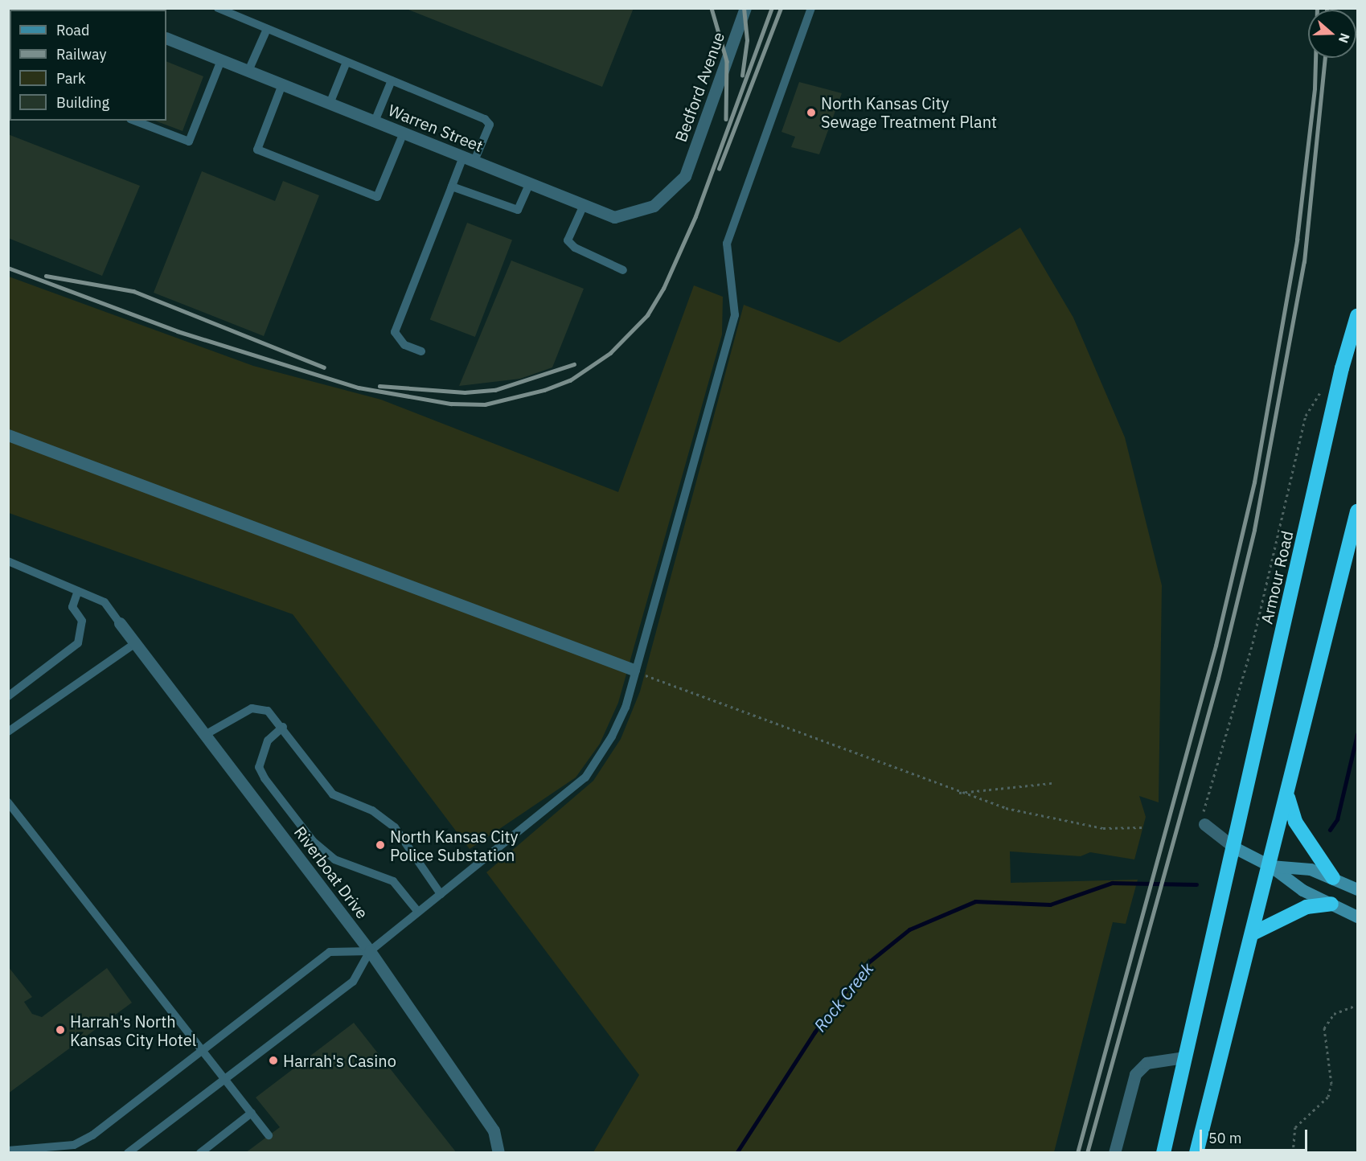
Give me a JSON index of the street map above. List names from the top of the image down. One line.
{"streets":{"highway":["Armour Road"],"street":["Bedford Avenue","Warren Street","Riverboat Drive"]},"crossings":[["Bedford Avenue","Warren Street"]],"water":["Rock Creek"],"places":["North Kansas City Sewage Treatment Plant","North Kansas City Police Substation","Harrah's North Kansas City Hotel","Harrah's Casino"],"legend":["Road","Railway","Park","Building"],"scale_bar":"50 m","north":"right"}
